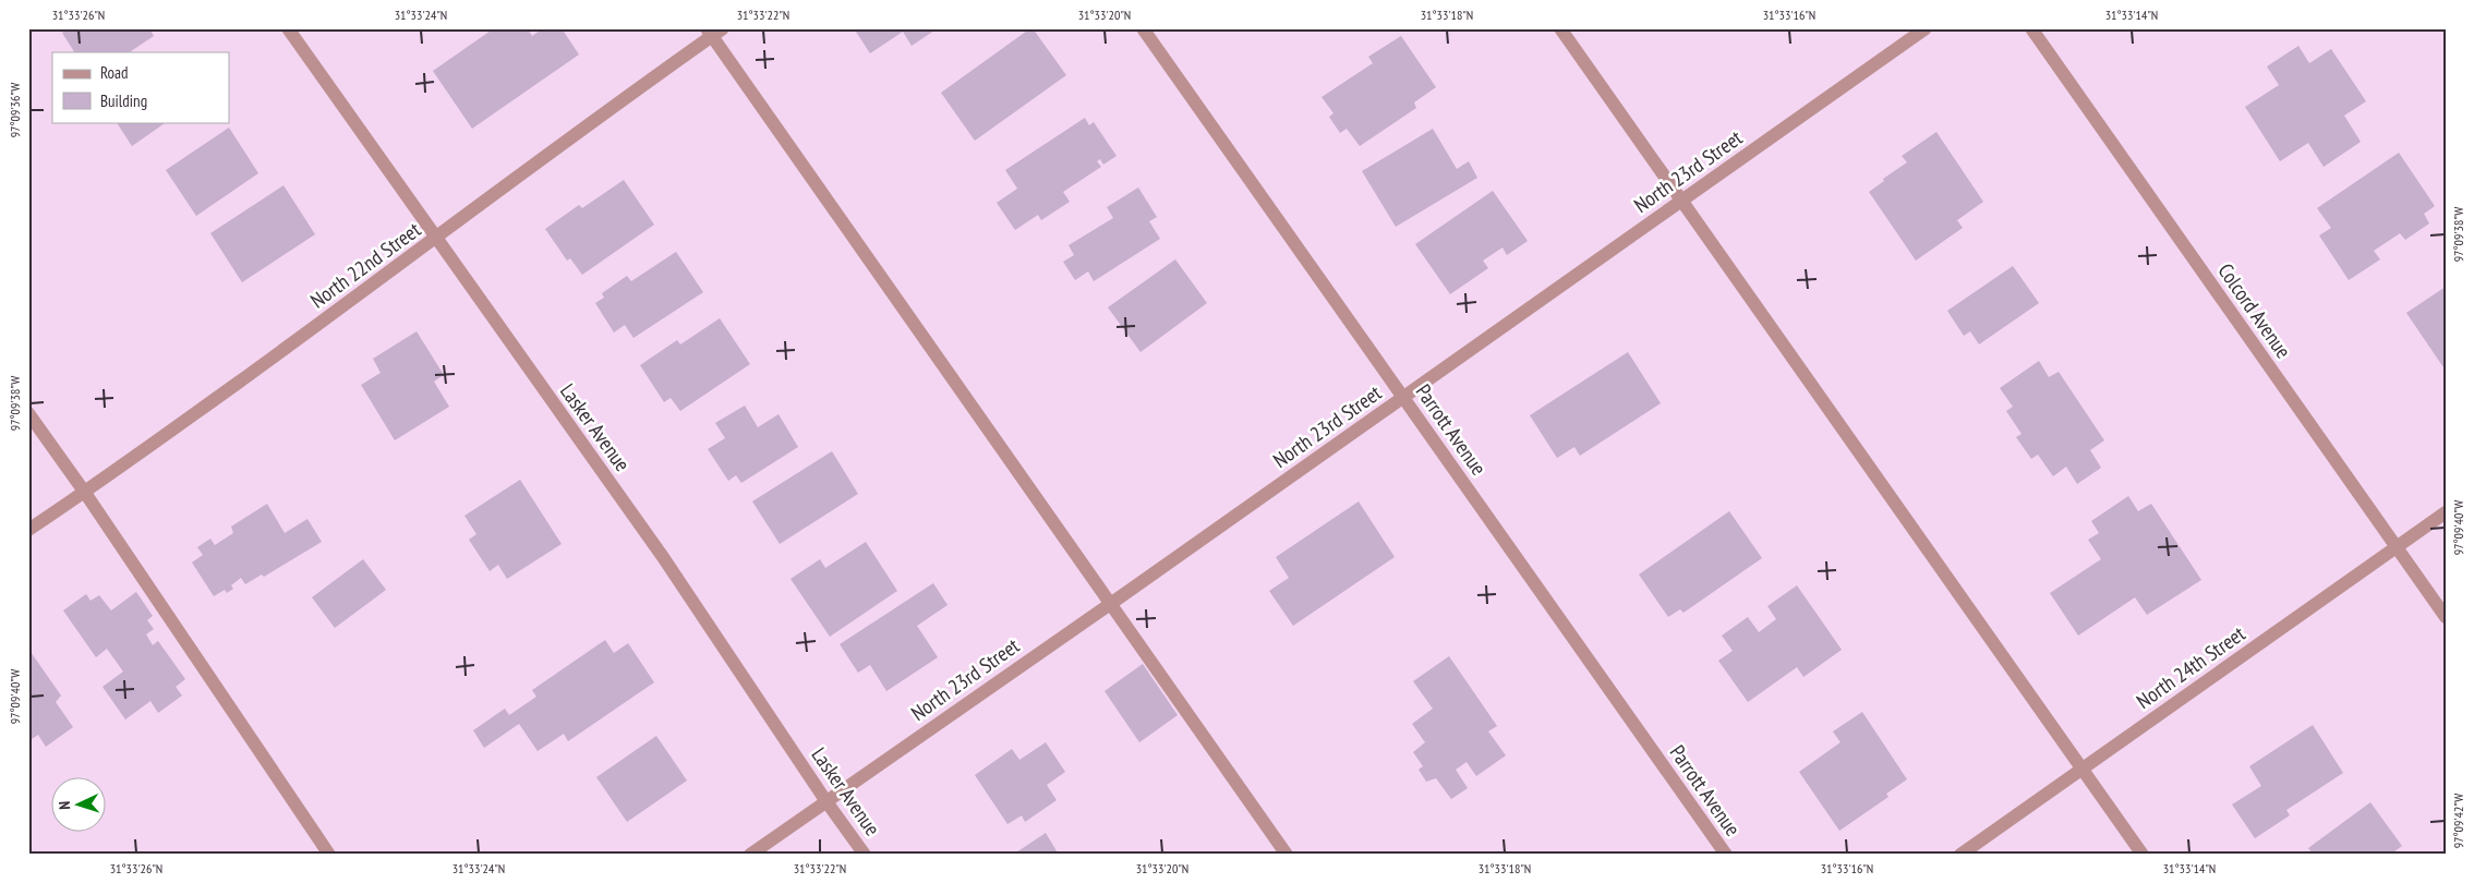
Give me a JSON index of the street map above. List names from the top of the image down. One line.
{"streets":{"street":["North 23rd Street","North 22nd Street","Colcord Avenue","Lasker Avenue","Parrott Avenue","North 24th Street"]},"crossings":[["North 23rd Street","Lasker Avenue"],["North 23rd Street","Parrott Avenue"],["North 22nd Street","Lasker Avenue"],["Colcord Avenue","North 24th Street"]],"legend":["Road","Building"],"north":"left","coordinates":["31°33'26\"N","31°33'24\"N","31°33'22\"N","31°33'20\"N","31°33'18\"N","31°33'16\"N","31°33'14\"N","97°09'36\"W","97°09'38\"W","97°09'40\"W","97°09'42\"W"]}
